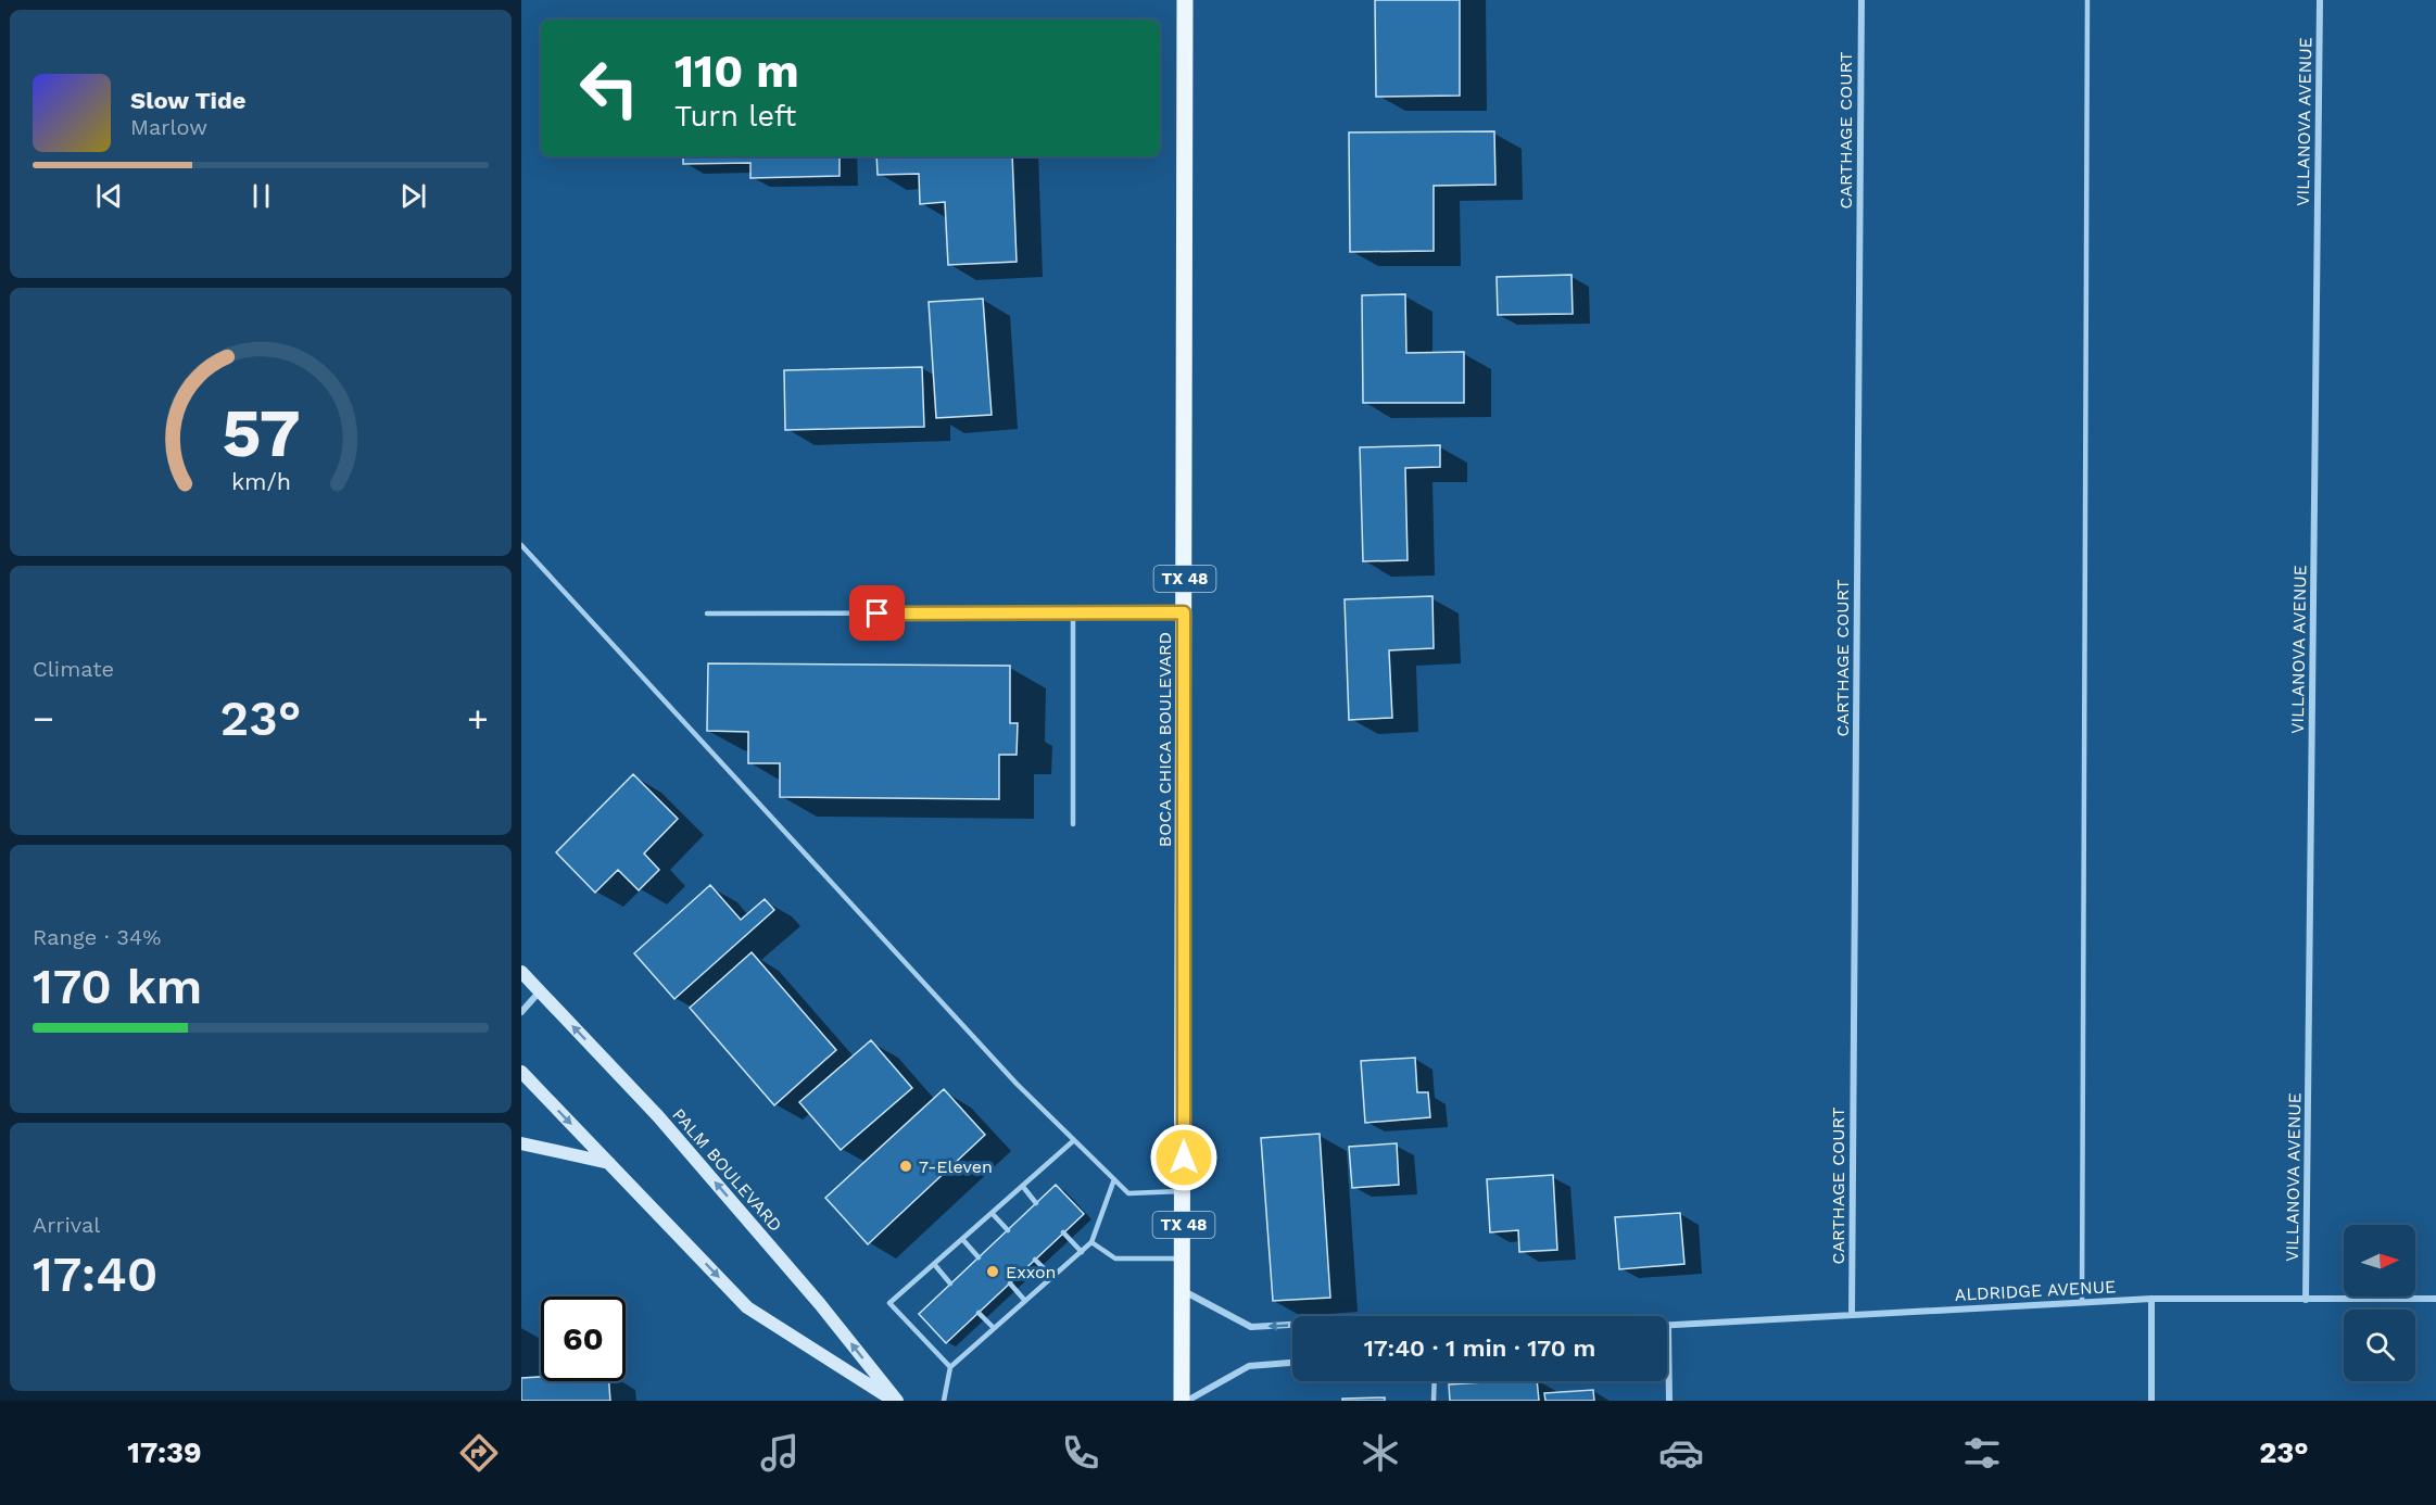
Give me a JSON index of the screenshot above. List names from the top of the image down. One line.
{"streets":{"main road":["TX 48","BOCA CHICA BOULEVARD","PALM BOULEVARD"],"street":["VILLANOVA AVENUE","CARTHAGE COURT","ALDRIDGE AVENUE"]},"crossings":[["VILLANOVA AVENUE","ALDRIDGE AVENUE"],["CARTHAGE COURT","ALDRIDGE AVENUE"]],"places":["7-Eleven","Exxon"],"north":"right","page":{"turn":["110 m","Turn left"],"song":["Slow Tide","Marlow"],"tile":["Climate",["Range · 34%","170 km"],["Arrival","17:40"]],"heat":["−","23°","+"],"limit":"60","trip":"17:40 · 1 min · 170 m","tabs":["17:39","23°"],"gauge":["57","km/h"]}}
